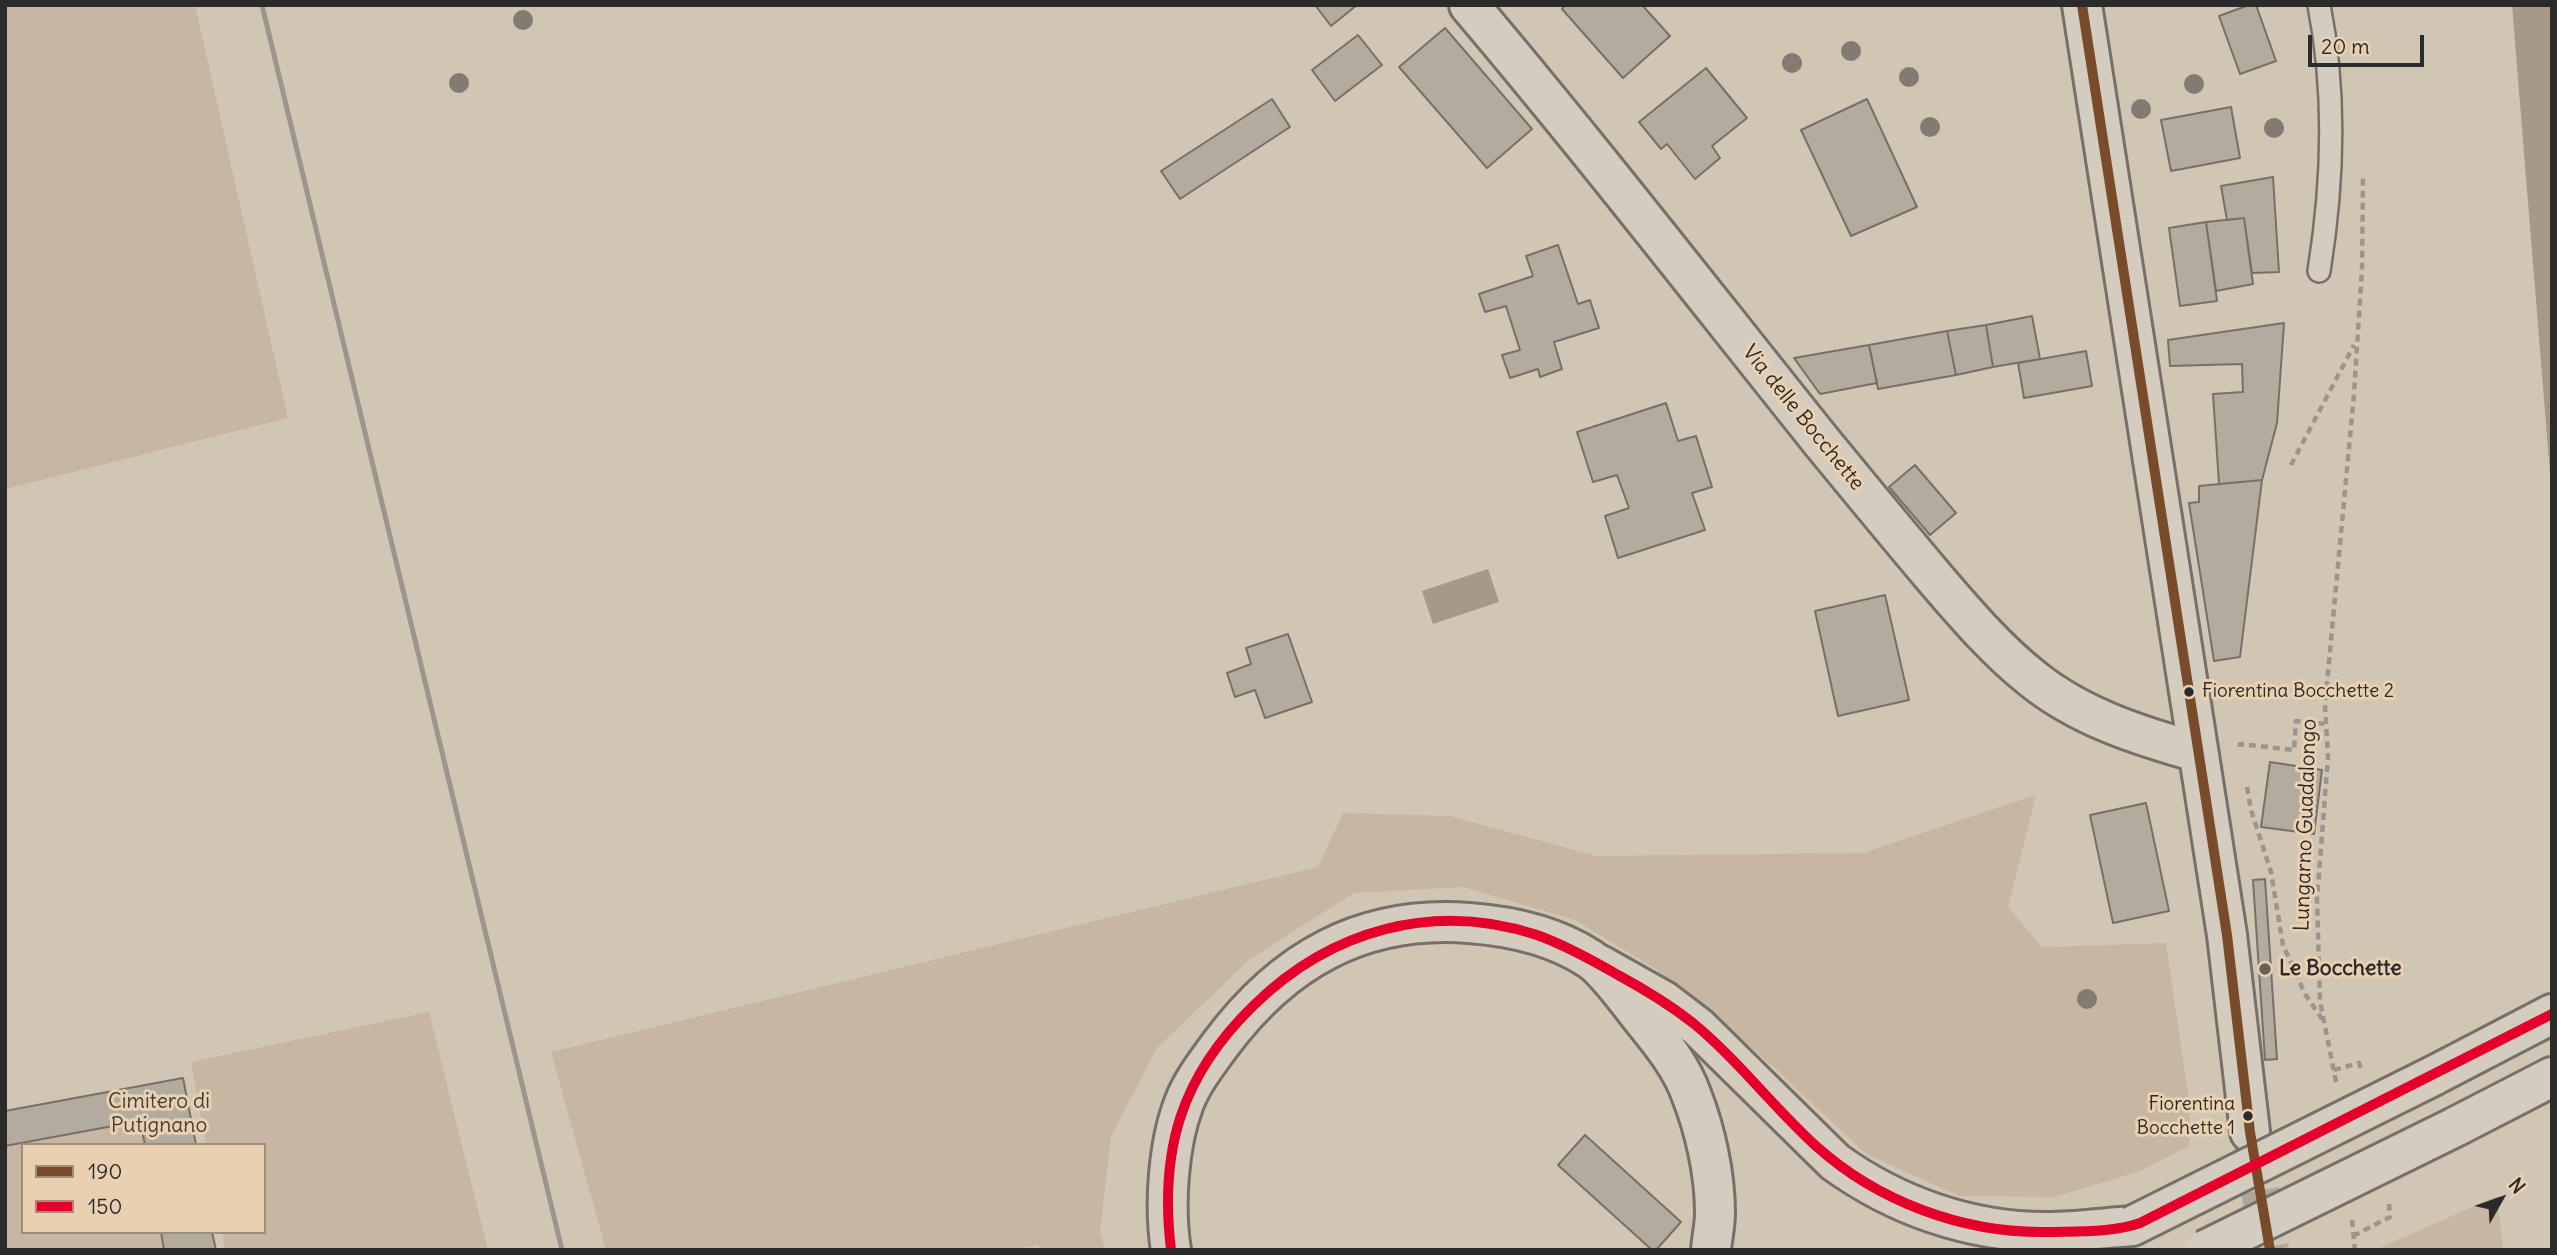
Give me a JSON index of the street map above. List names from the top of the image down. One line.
{"streets":{"main road":["Via delle Bocchette"],"path":["Lungarno Guadalongo"]},"parks":["Cimitero di Putignano"],"places":["Fiorentina Bocchette 2","Le Bocchette","Fiorentina Bocchette 1"],"lines":["transit line 190","transit line 150"],"legend":["190","150"],"scale_bar":"20 m","north":"top right"}
